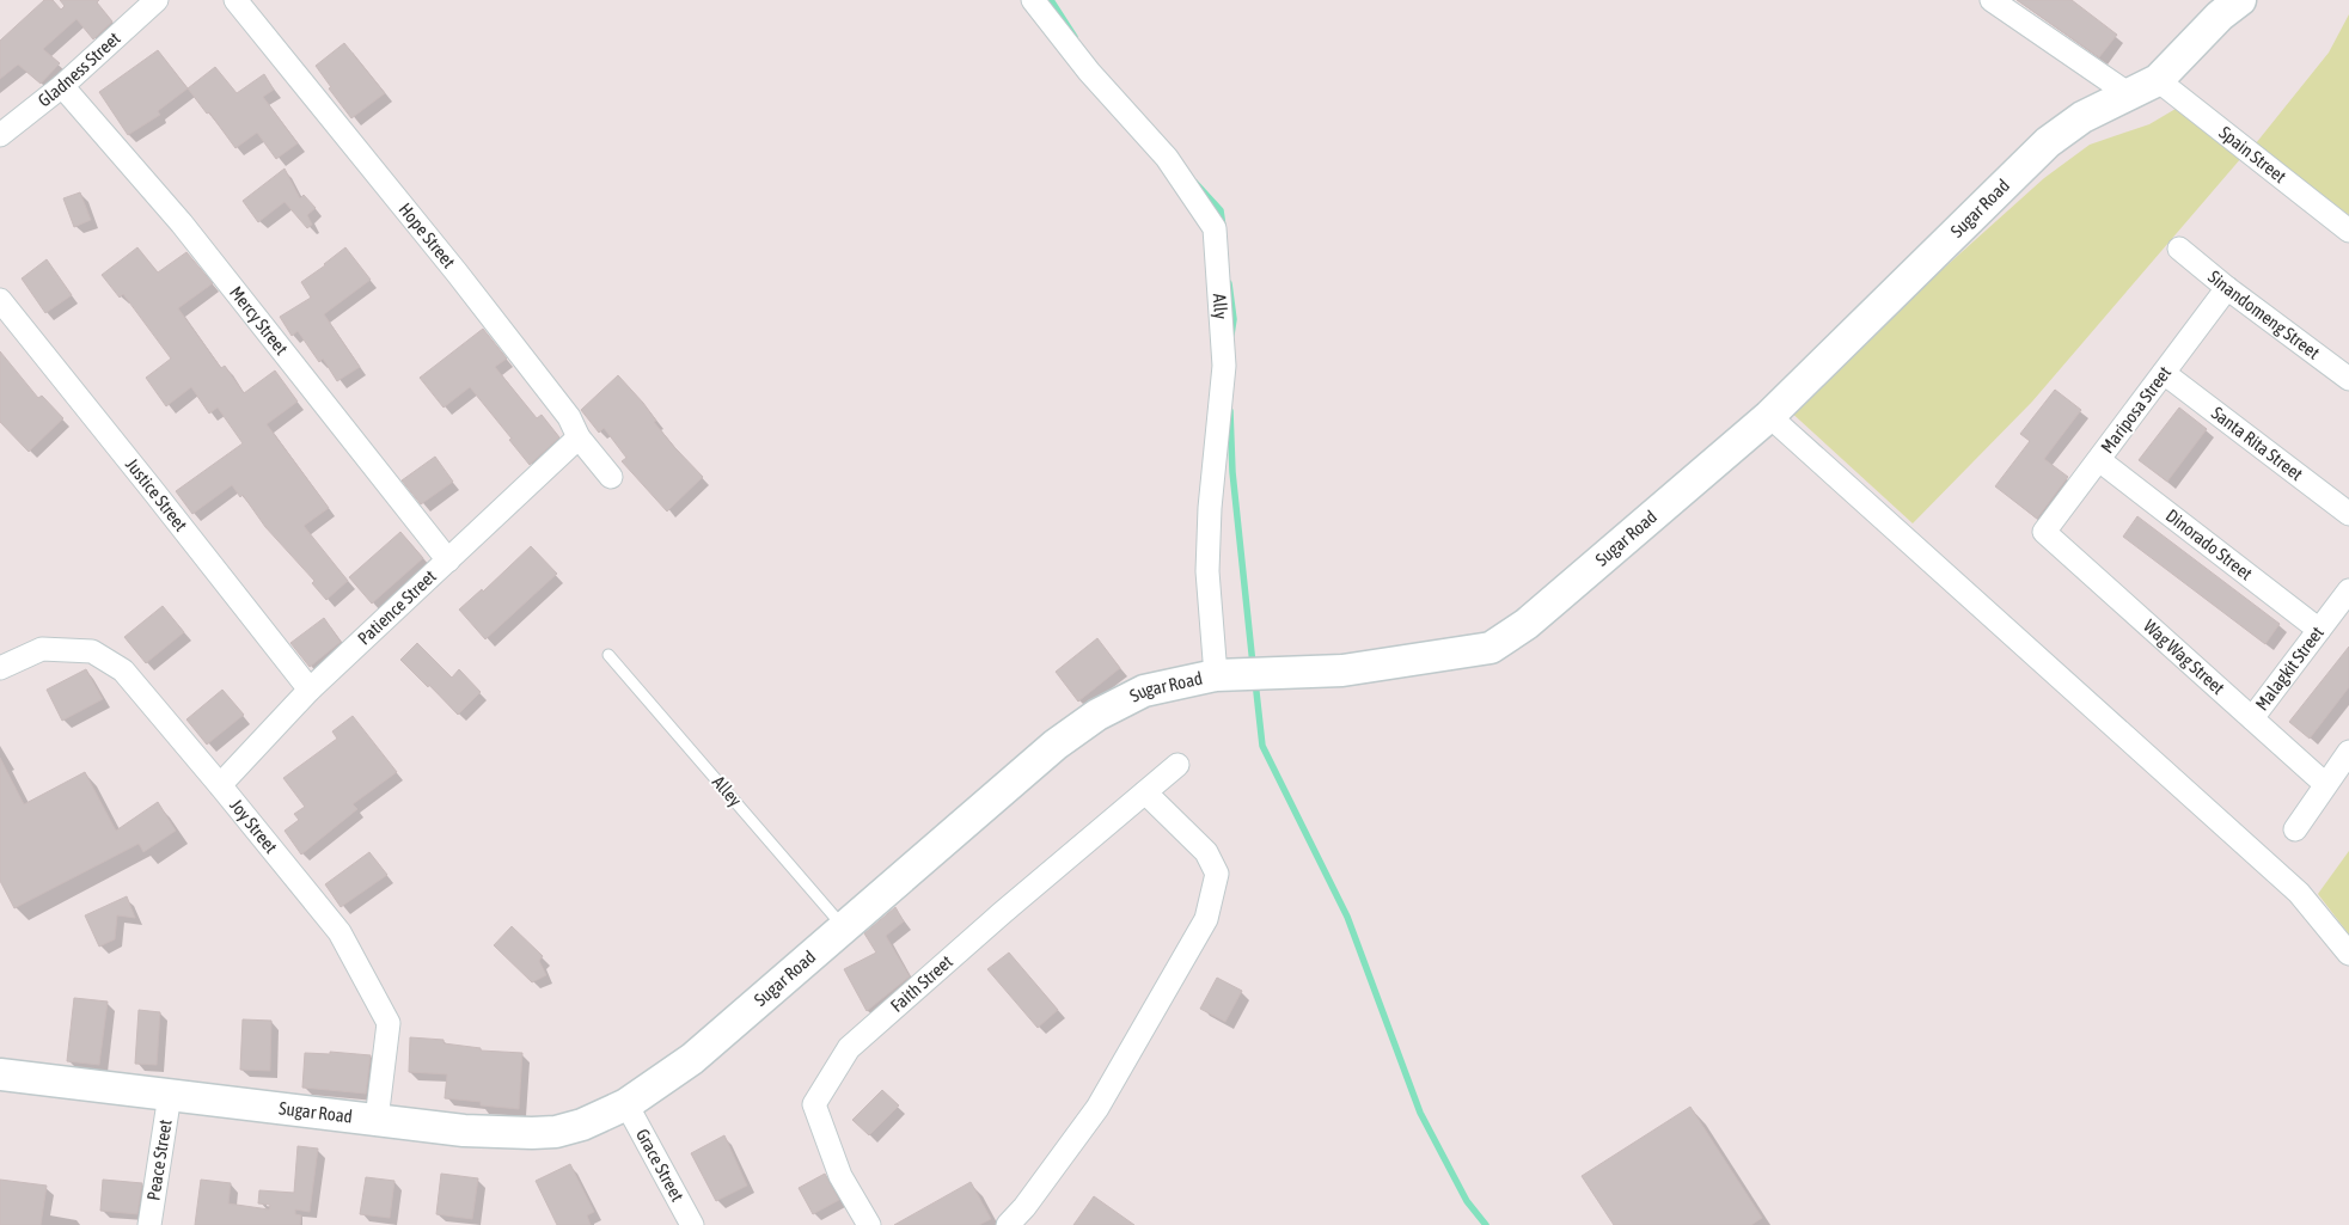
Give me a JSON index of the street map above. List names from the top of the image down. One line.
{"streets":{"main road":["Sugar Road"],"street":["Gladness Street","Spain Street","Hope Street","Ally","Sinandomeng Street","Mercy Street","Mariposa Street","Santa Rita Street","Justice Street","Dinorado Street","Patience Street","Wag Wag Street","Malagkit Street","Joy Street","Faith Street","Peace Street","Grace Street"],"lane":["Alley"]},"crossings":[["Gladness Street","Mercy Street"],["Spain Street","Sugar Road"],["Sugar Road","Ally"],["Sugar Road","Alley"],["Sugar Road","Joy Street"],["Sugar Road","Peace Street"],["Sugar Road","Grace Street"],["Hope Street","Patience Street"],["Sinandomeng Street","Mariposa Street"],["Mercy Street","Patience Street"],["Mariposa Street","Santa Rita Street"],["Mariposa Street","Dinorado Street"],["Mariposa Street","Wag Wag Street"],["Justice Street","Patience Street"],["Dinorado Street","Malagkit Street"],["Patience Street","Joy Street"],["Wag Wag Street","Malagkit Street"]]}
